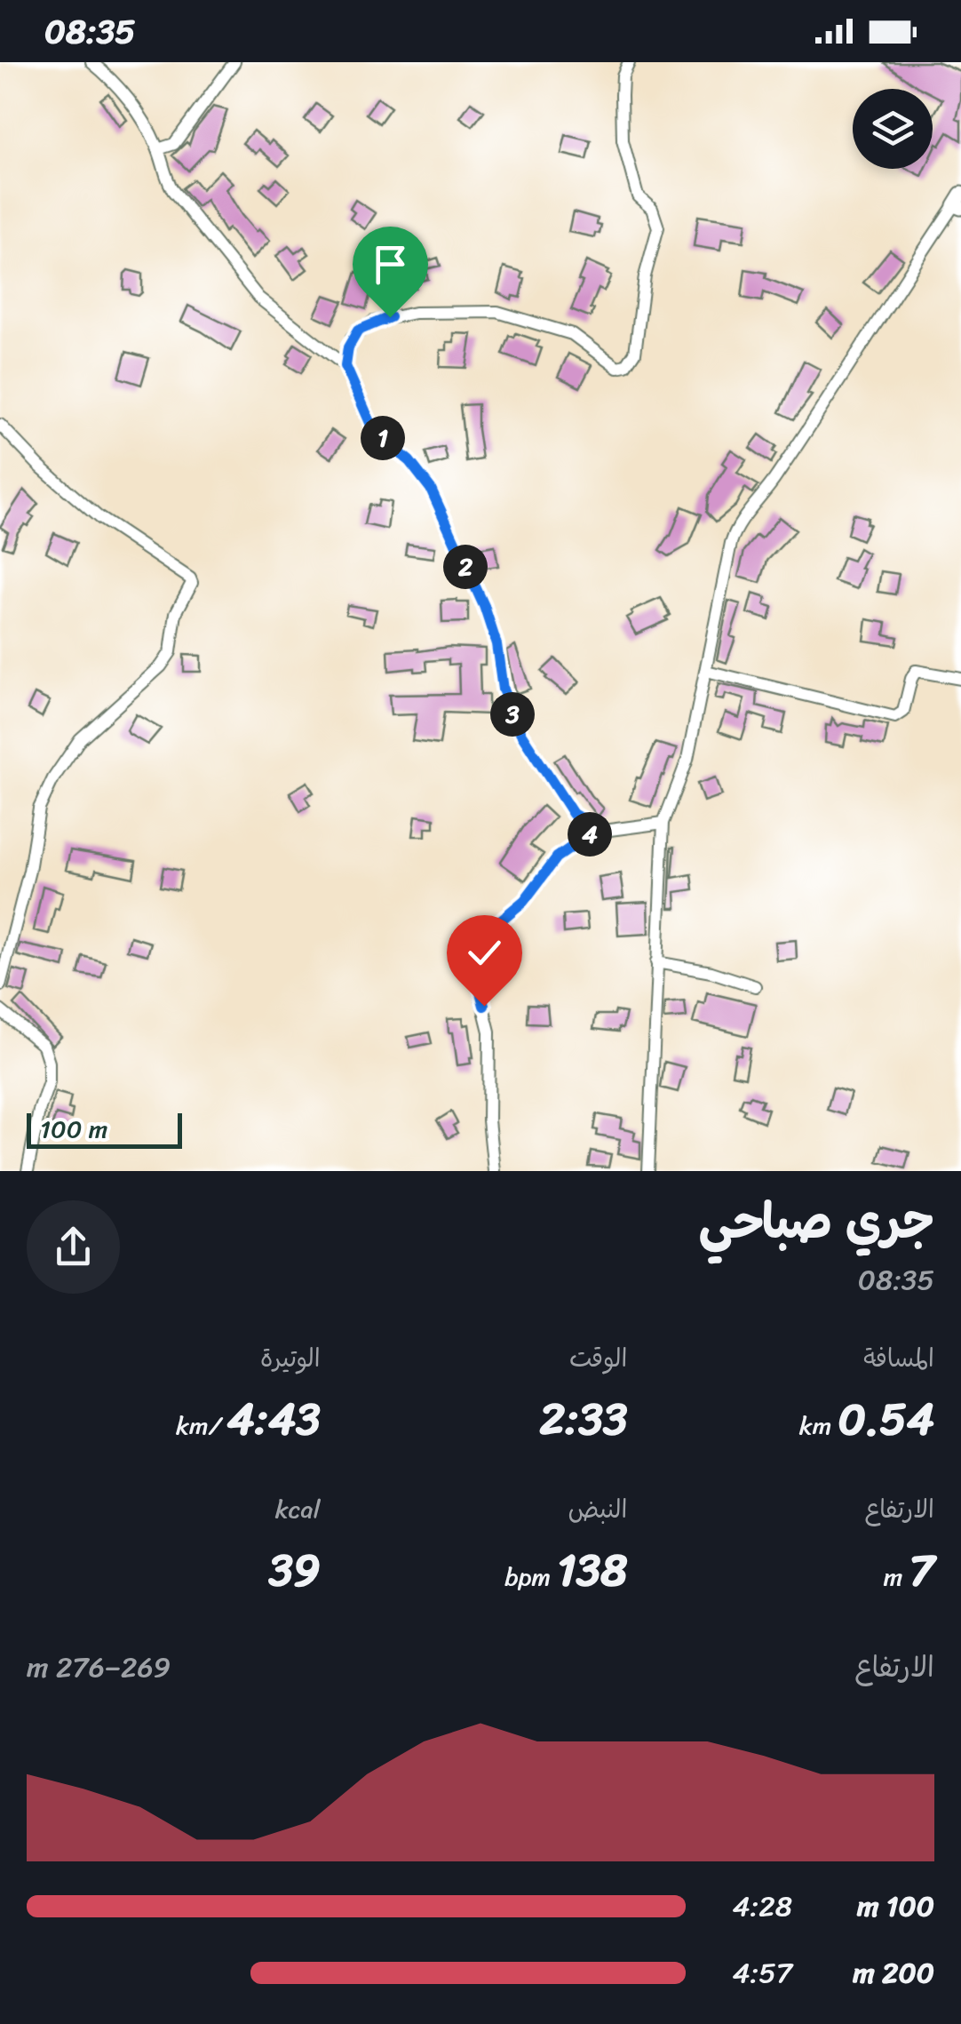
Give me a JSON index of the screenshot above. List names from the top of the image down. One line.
{"scale_bar":"100 m","page":{"status":"08:35","pins":["1","2","3","4"],"scale":"100 m","heading":["جري صباحي","08:35"],"stats":[["المسافة","0.54 km"],["الوقت","2:33"],["الوتيرة","4:43 /km"],["الارتفاع","7 m"],["النبض","138 bpm"],["kcal","39"]],"chart":["الارتفاع","269–276 m"],"list":[{"name":"100 m","note":"4:28"},{"name":"200 m","note":"4:57"}]}}
